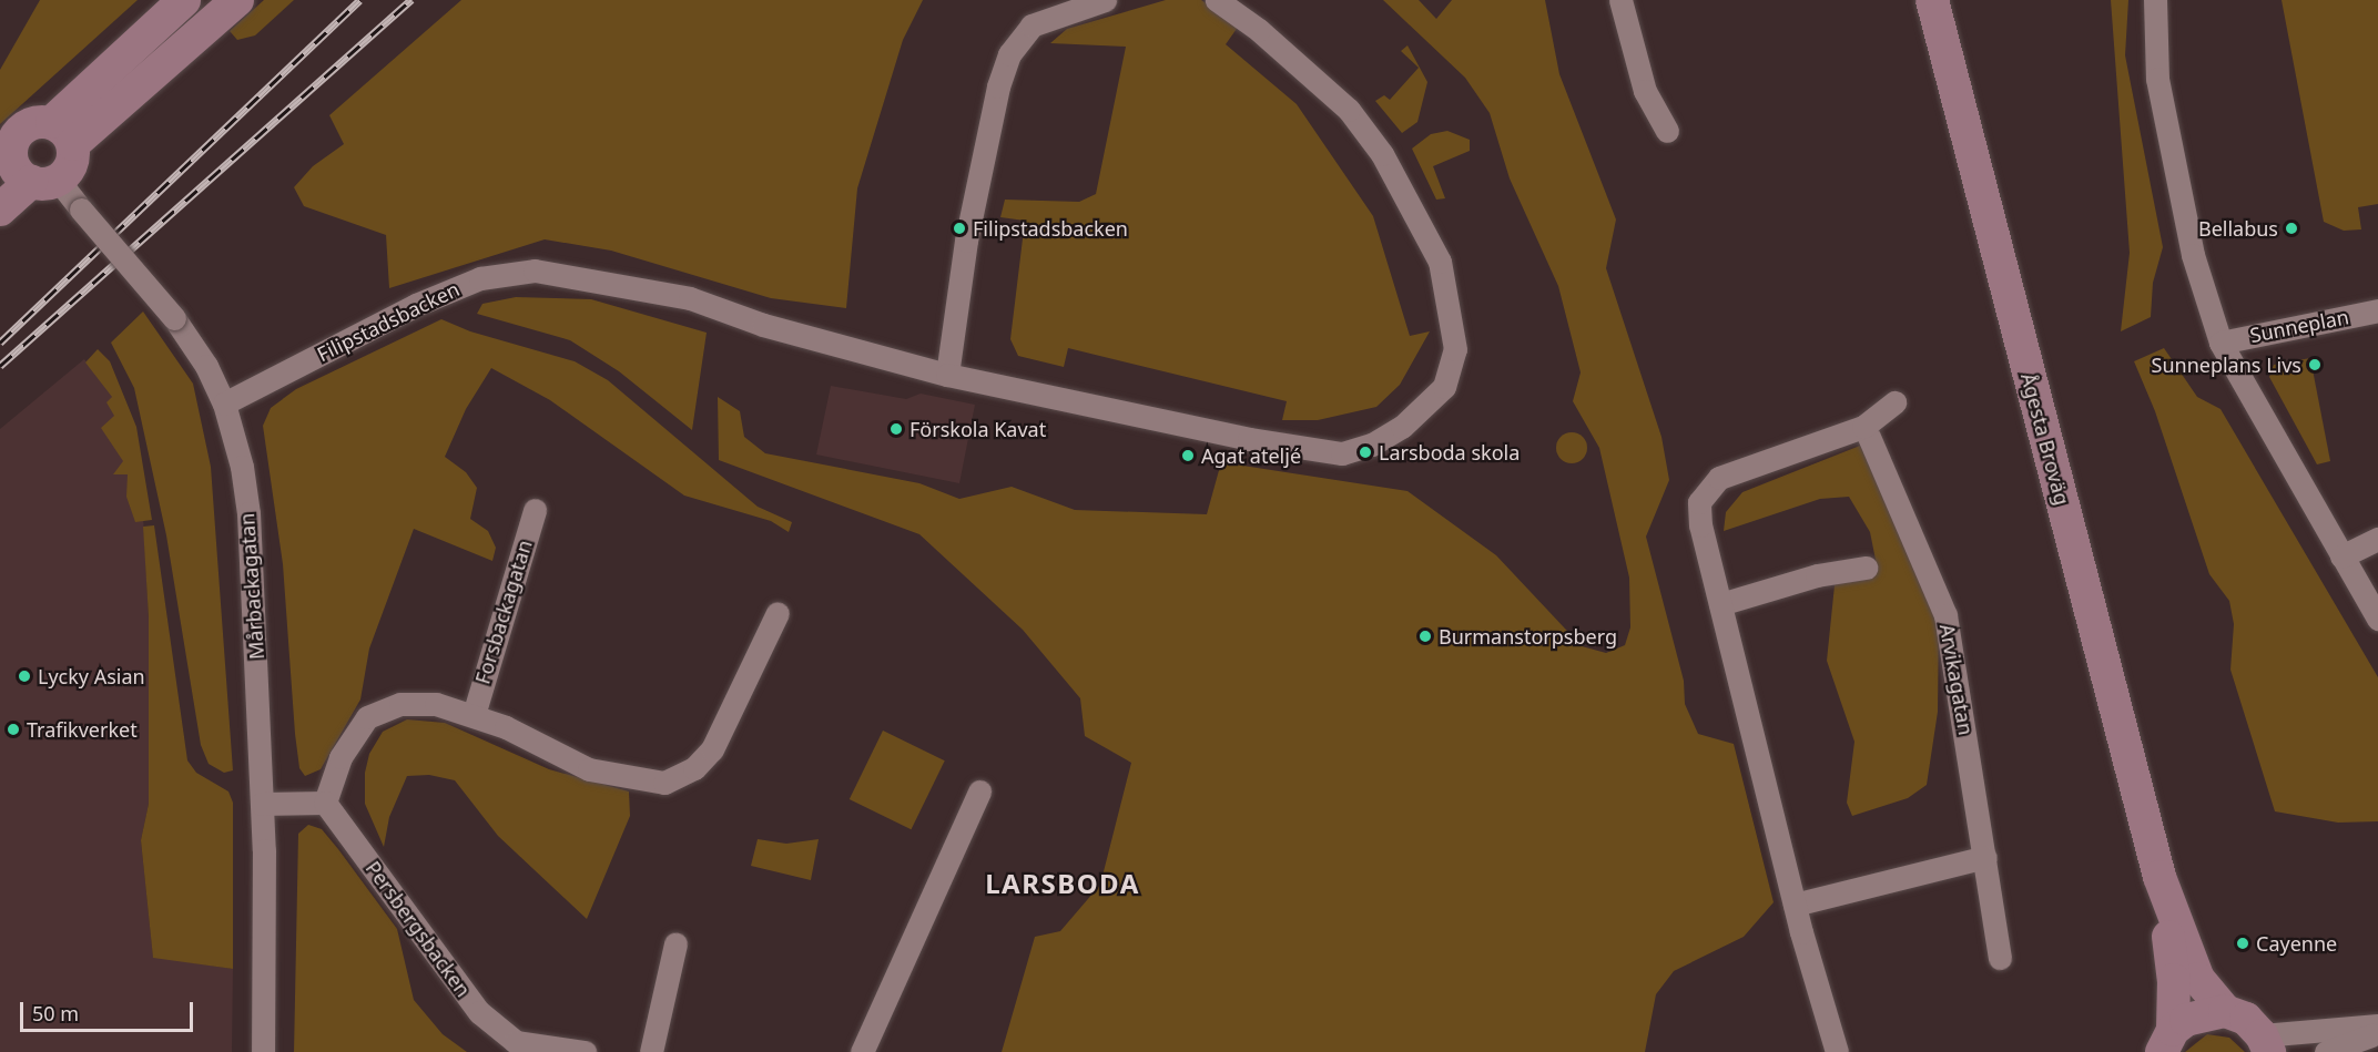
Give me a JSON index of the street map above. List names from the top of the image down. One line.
{"streets":{"main road":["Ågesta Broväg"],"street":["Filipstadsbacken","Sunneplan","Mårbackagatan","Forsbackagatan","Arvikagatan","Persbergsbacken"]},"crossings":[["Filipstadsbacken","Mårbackagatan"]],"districts":["LARSBODA"],"places":["Filipstadsbacken","Bellabus","Sunneplans Livs","Förskola Kavat","Larsboda skola","Agat ateljé","Burmanstorpsberg","Lycky Asian","Trafikverket","Cayenne"],"scale_bar":"50 m"}
